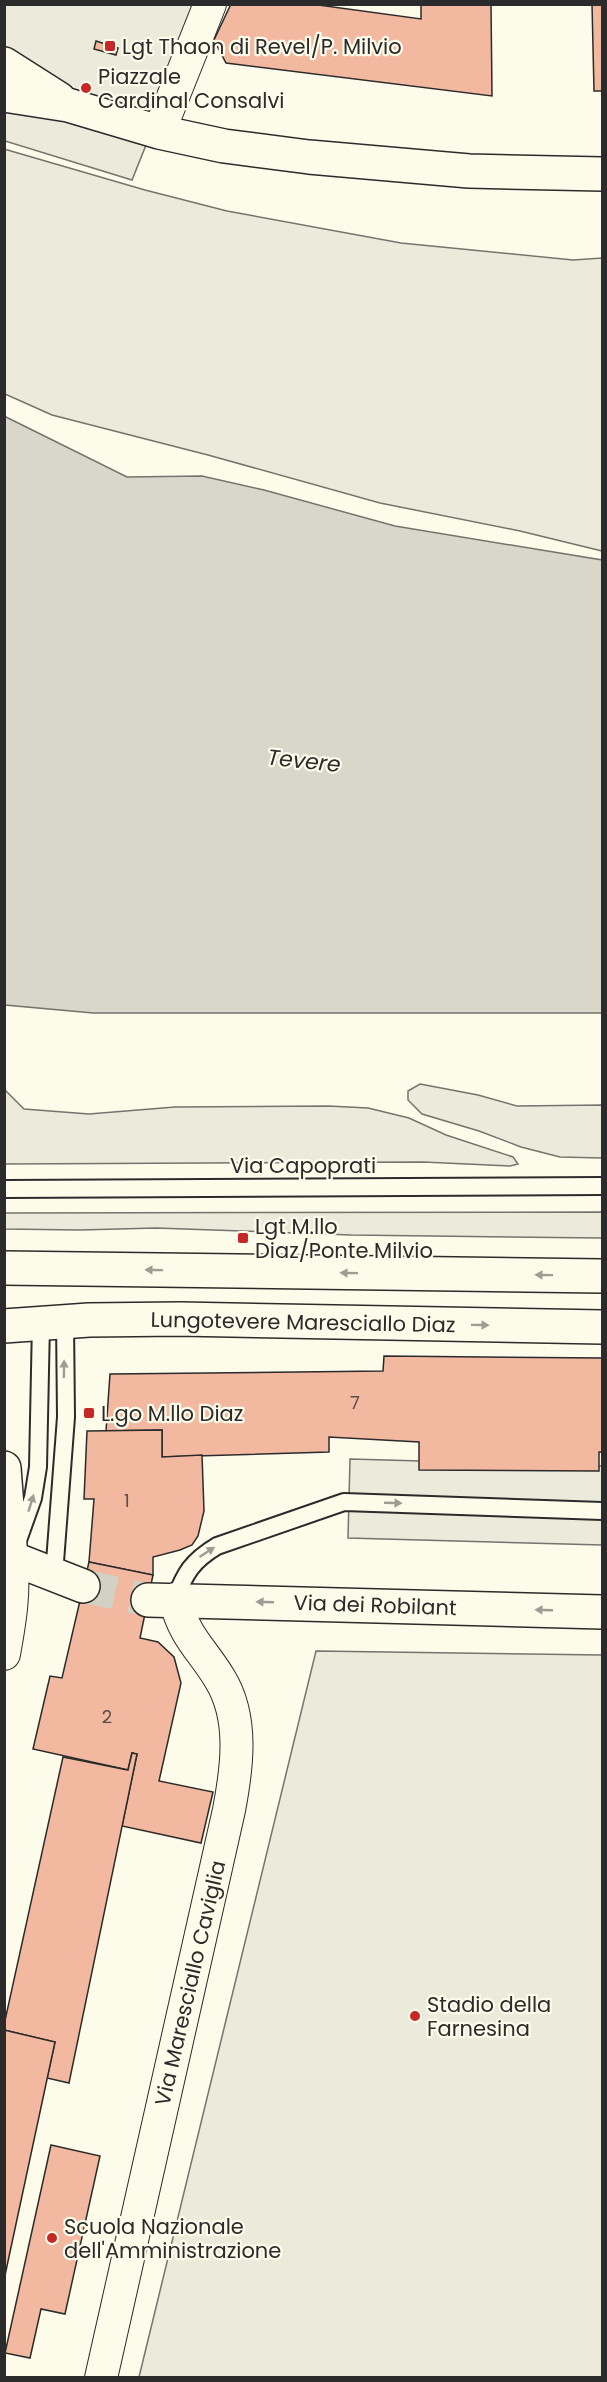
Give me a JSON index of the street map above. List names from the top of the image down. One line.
{"streets":{"main road":["Lungotevere Maresciallo Diaz","Via dei Robilant"],"street":["Via Maresciallo Caviglia"],"lane":["Via Capoprati"]},"crossings":[["Via dei Robilant","Via Maresciallo Caviglia"]],"one_way":["Via dei Robilant"],"water":["Tevere"],"places":{"transit":["Lgt Thaon di Revel/P. Milvio","Lgt M.llo Diaz/Ponte Milvio","L.go M.llo Diaz"],"other":["Piazzale Cardinal Consalvi","Stadio della Farnesina","Scuola Nazionale dell'Amministrazione"]},"house_numbers":["7","1","2"]}
